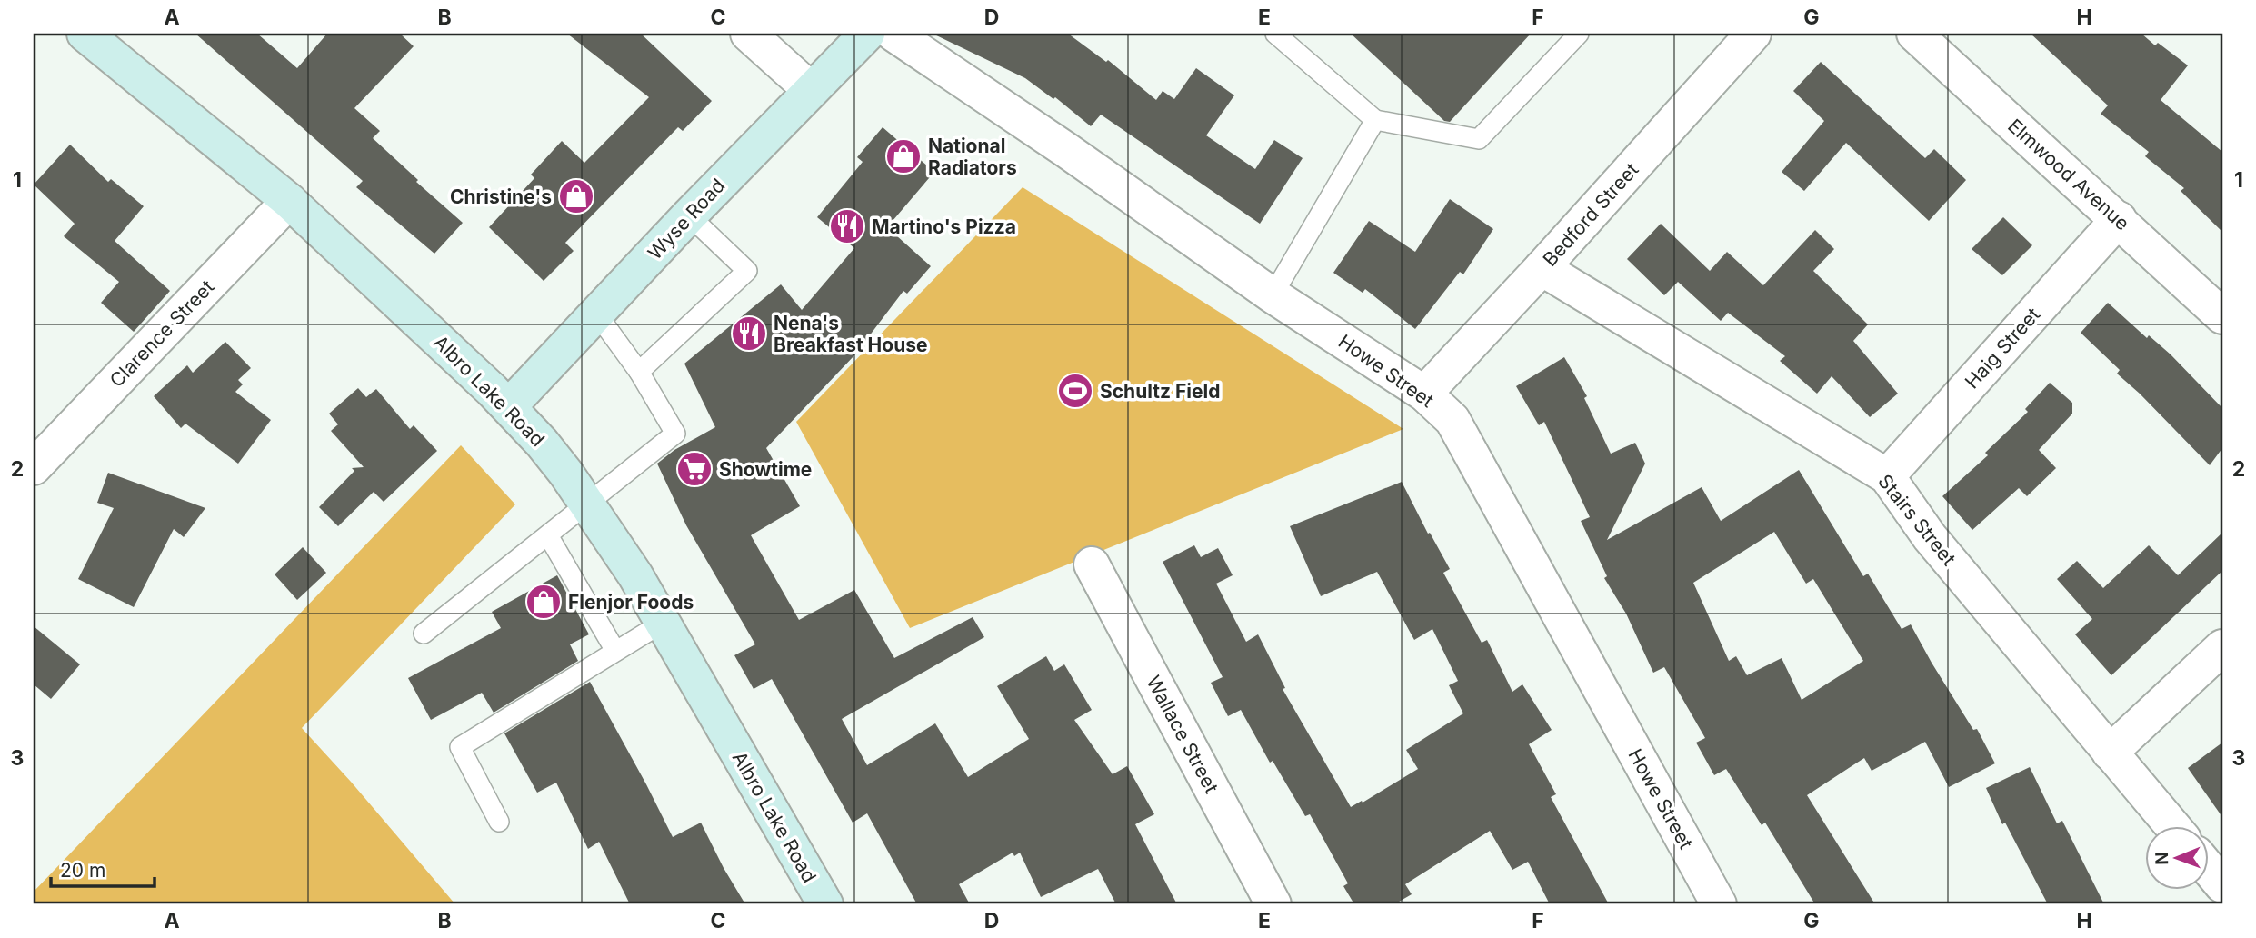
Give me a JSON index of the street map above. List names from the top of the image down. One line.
{"streets":{"main road":["Wyse Road","Albro Lake Road"],"street":["Elmwood Avenue","Bedford Street","Clarence Street","Haig Street","Howe Street","Stairs Street","Wallace Street"]},"crossings":[["Elmwood Avenue","Haig Street"],["Bedford Street","Howe Street"],["Bedford Street","Stairs Street"],["Wyse Road","Albro Lake Road"],["Clarence Street","Albro Lake Road"],["Haig Street","Stairs Street"]],"places":{"shop":["National Radiators","Christine's","Flenjor Foods"],"restaurant":["Martino's Pizza","Nena's Breakfast House"],"sports":["Schultz Field"],"supermarket":["Showtime"]},"scale_bar":"20 m","north":"left","grid":{"columns":["A","B","C","D","E","F","G","H"],"rows":["1","2","3"]}}
